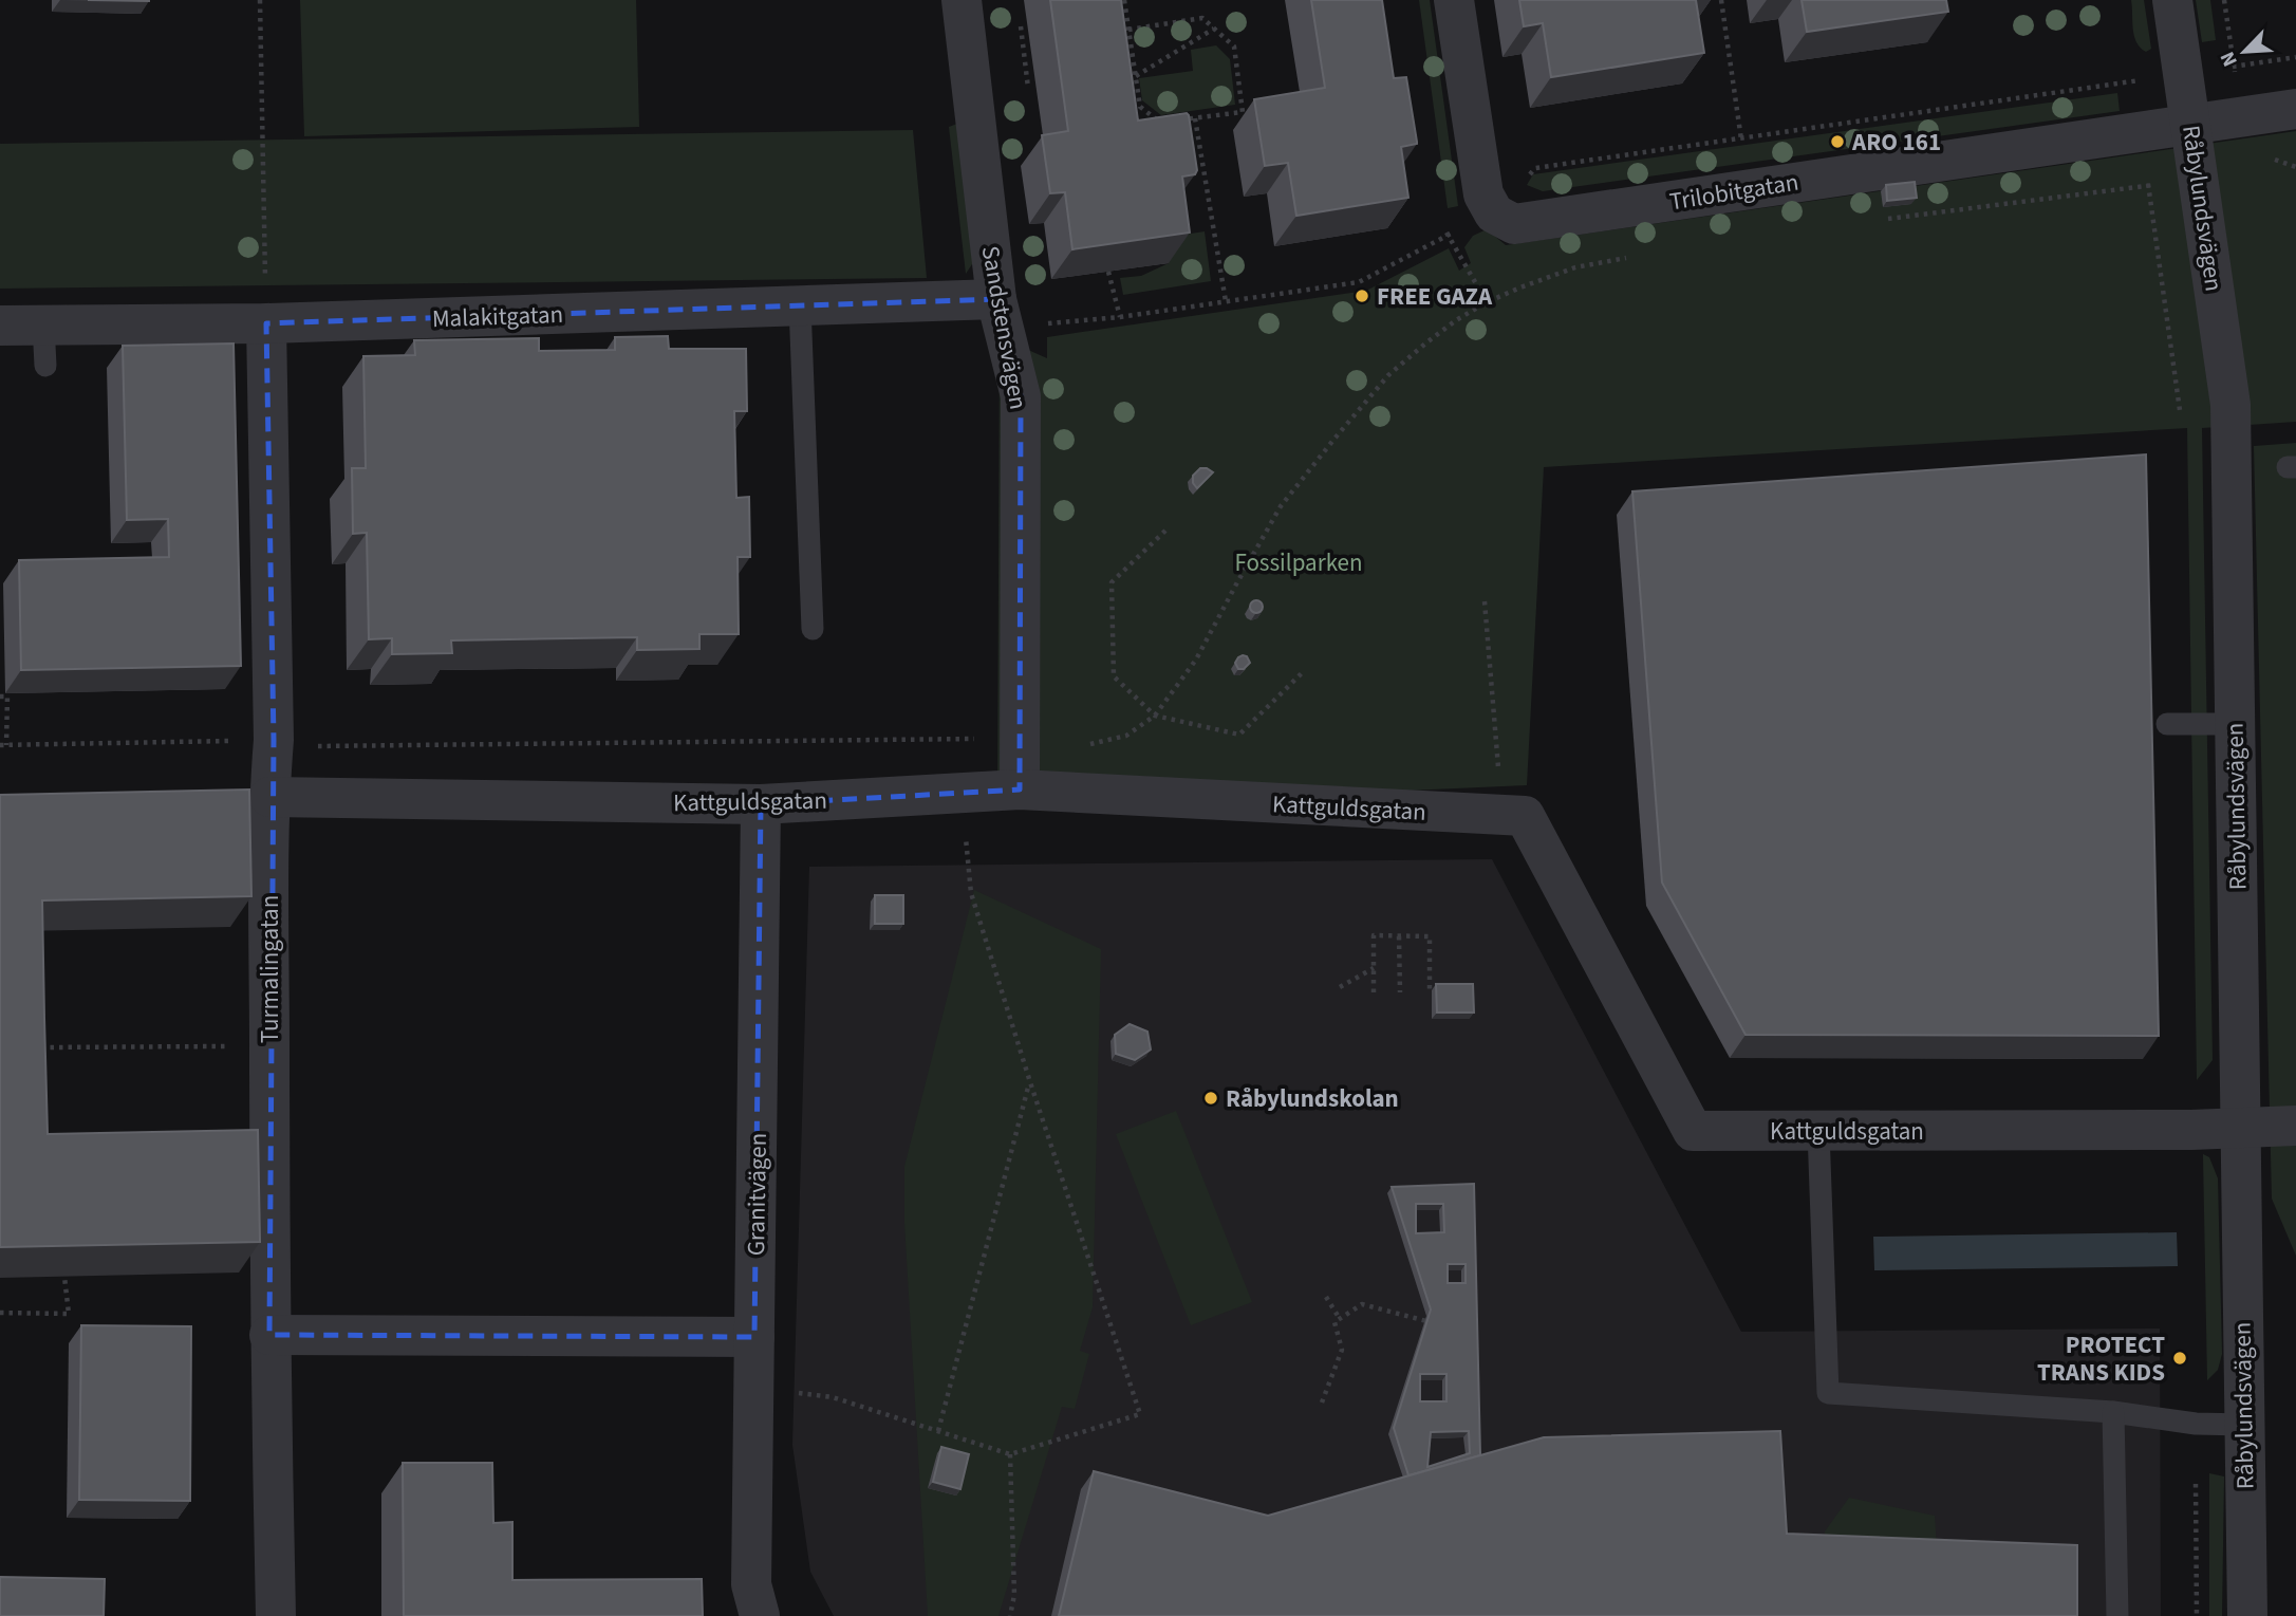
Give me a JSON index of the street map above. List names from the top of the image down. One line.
{"streets":{"street":["Trilobitgatan","Råbylundsvägen","Malakitgatan","Sandstensvägen","Kattguldsgatan","Turmalingatan","Granitvägen"]},"crossings":[["Trilobitgatan","Råbylundsvägen"],["Råbylundsvägen","Kattguldsgatan"],["Malakitgatan","Sandstensvägen"],["Malakitgatan","Turmalingatan"],["Sandstensvägen","Kattguldsgatan"],["Kattguldsgatan","Turmalingatan"],["Kattguldsgatan","Granitvägen"]],"parks":["Fossilparken"],"places":["ARO 161","FREE GAZA","Råbylundskolan","PROTECT TRANS KIDS"],"north":"bottom left"}
